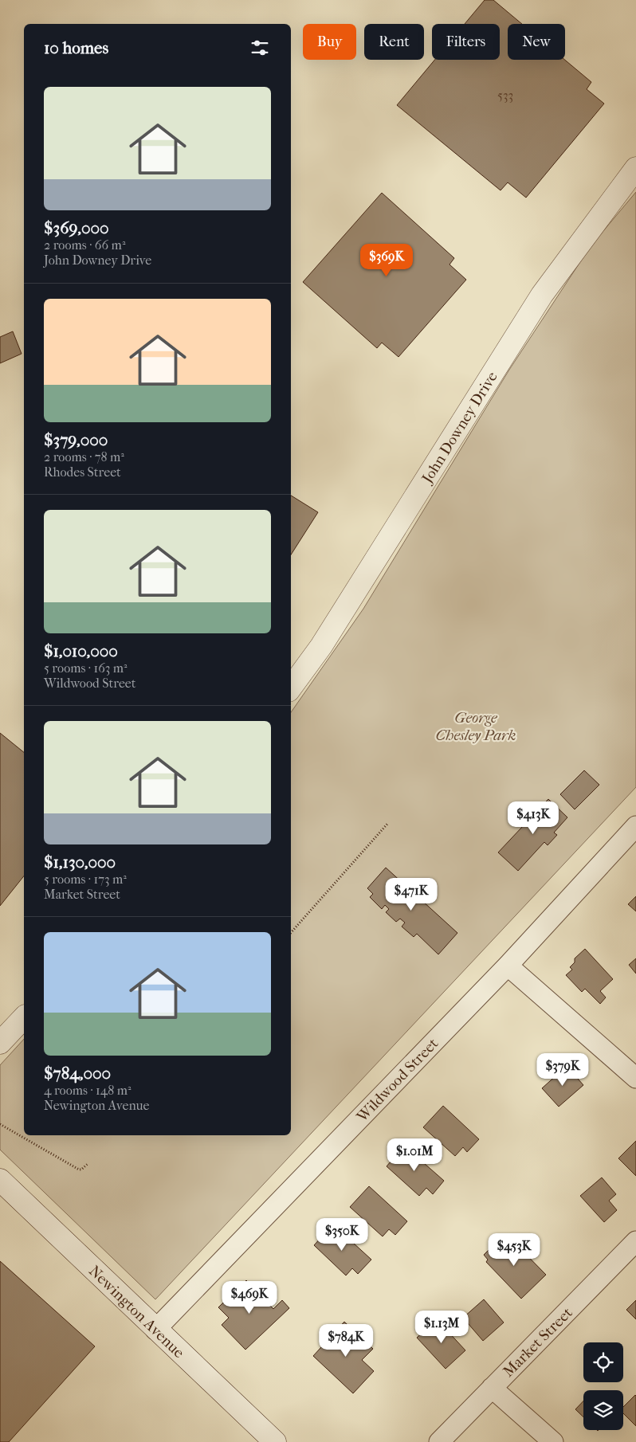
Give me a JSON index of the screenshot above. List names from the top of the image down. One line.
{"streets":{"street":["John Downey Drive","Wildwood Street","Newington Avenue","Market Street"]},"crossings":[["Wildwood Street","Newington Avenue"]],"parks":["George Chesley Park"],"house_numbers":["533"],"page":{"chip":["Buy","Rent","Filters","New"],"heading":"10 homes","list":[{"name":"$369,000","note":"2 rooms · 66 m² · John Downey Drive"},{"name":"$379,000","note":"2 rooms · 78 m² · Rhodes Street"},{"name":"$1,010,000","note":"5 rooms · 163 m² · Wildwood Street"},{"name":"$1,130,000","note":"5 rooms · 173 m² · Market Street"},{"name":"$784,000","note":"4 rooms · 148 m² · Newington Avenue"}],"price":["$369K","$413K","$471K","$379K","$1.01M","$350K","$453K","$469K","$1.13M","$784K"]}}
